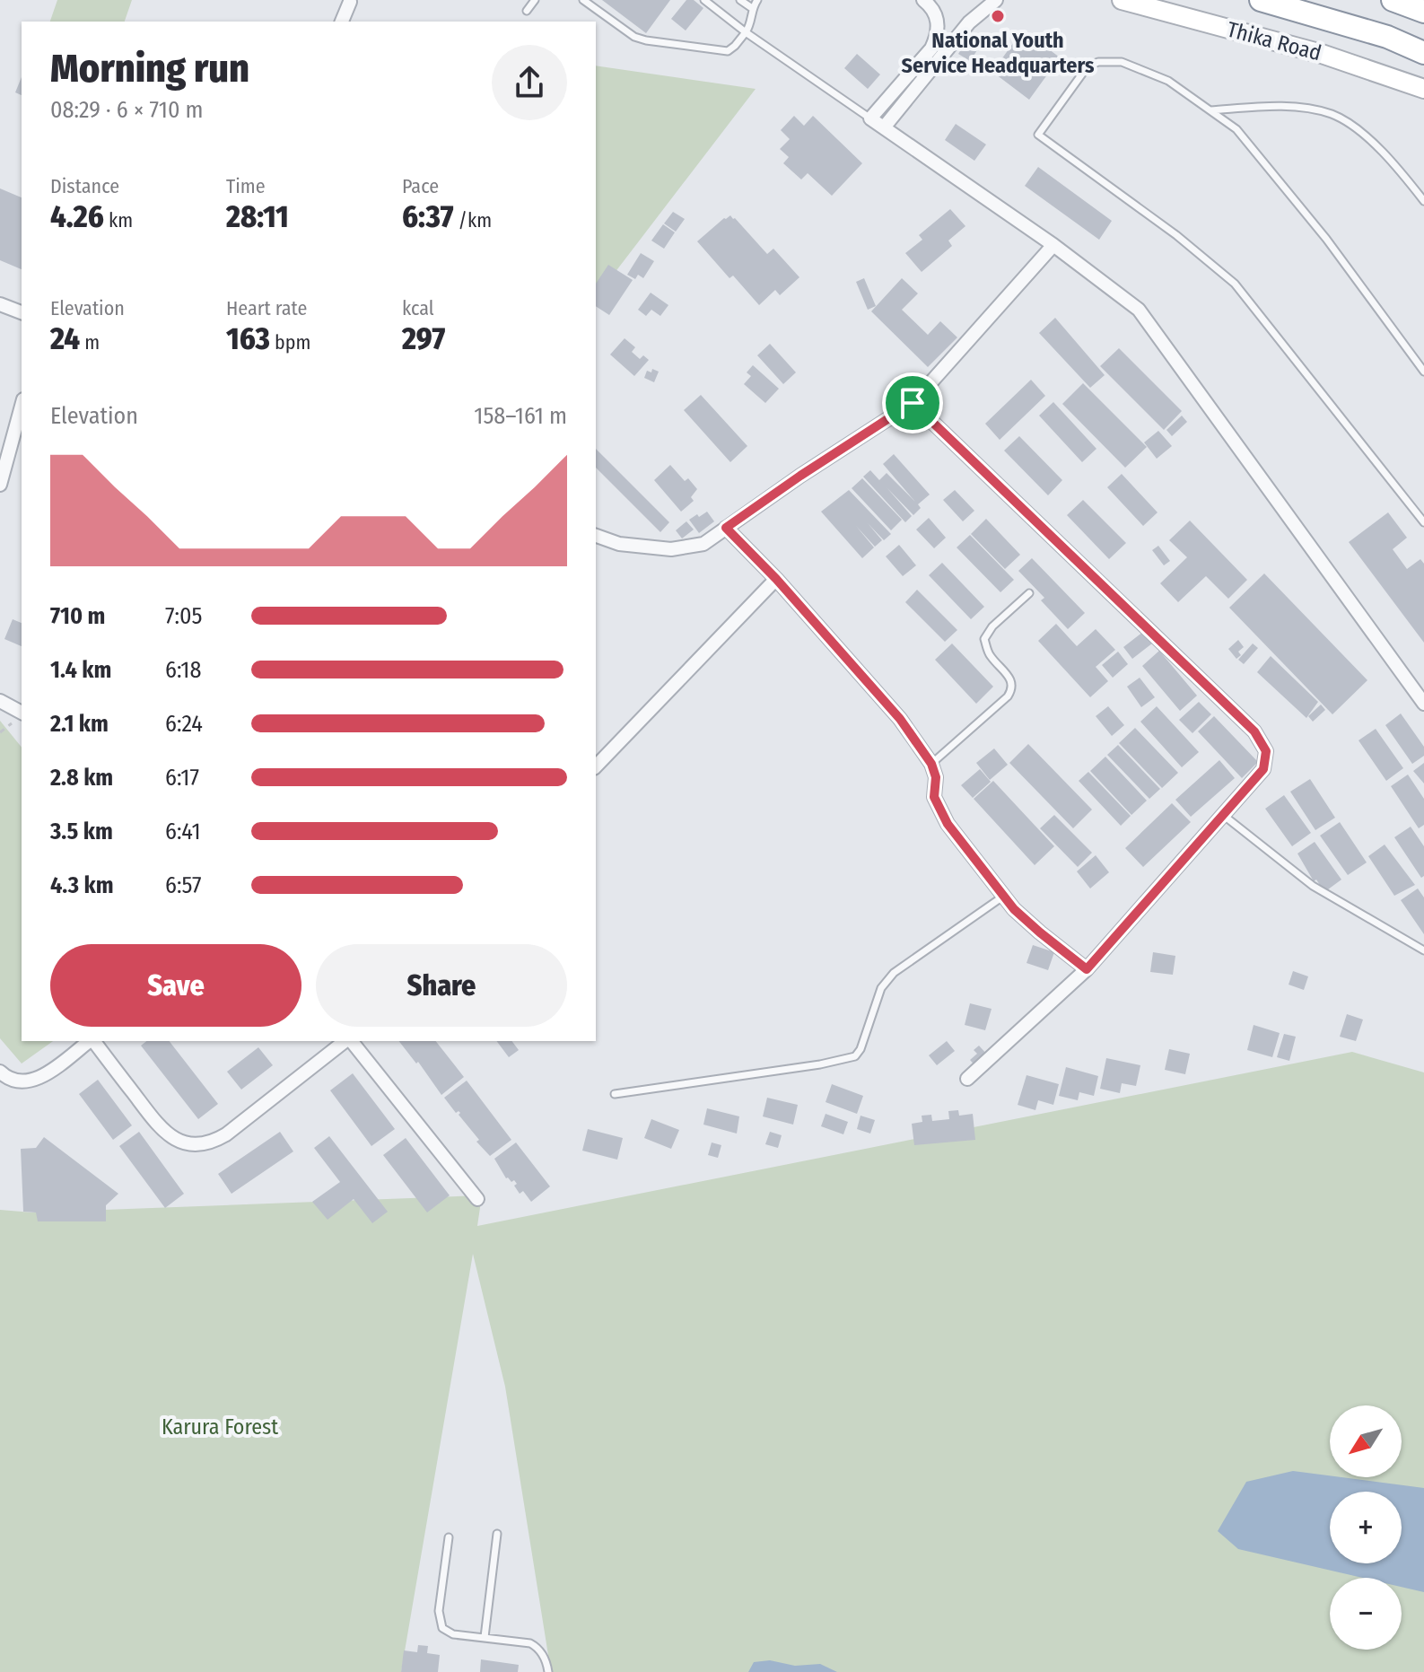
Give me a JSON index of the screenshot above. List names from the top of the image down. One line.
{"streets":{"highway":["Thika Road"]},"parks":["Karura Forest"],"places":["National Youth Service Headquarters"],"north":"bottom left","page":{"heading":["Morning run","08:29 · 6 × 710 m"],"stats":[["Distance","4.26 km"],["Time","28:11"],["Pace","6:37 /km"],["Elevation","24 m"],["Heart rate","163 bpm"],["kcal","297"]],"chart":["Elevation","158–161 m"],"list":[{"name":"710 m","note":"7:05"},{"name":"1.4 km","note":"6:18"},{"name":"2.1 km","note":"6:24"},{"name":"2.8 km","note":"6:17"},{"name":"3.5 km","note":"6:41"},{"name":"4.3 km","note":"6:57"}],"buttons":["Save","Share"],"map_buttons":["+","−"]}}
